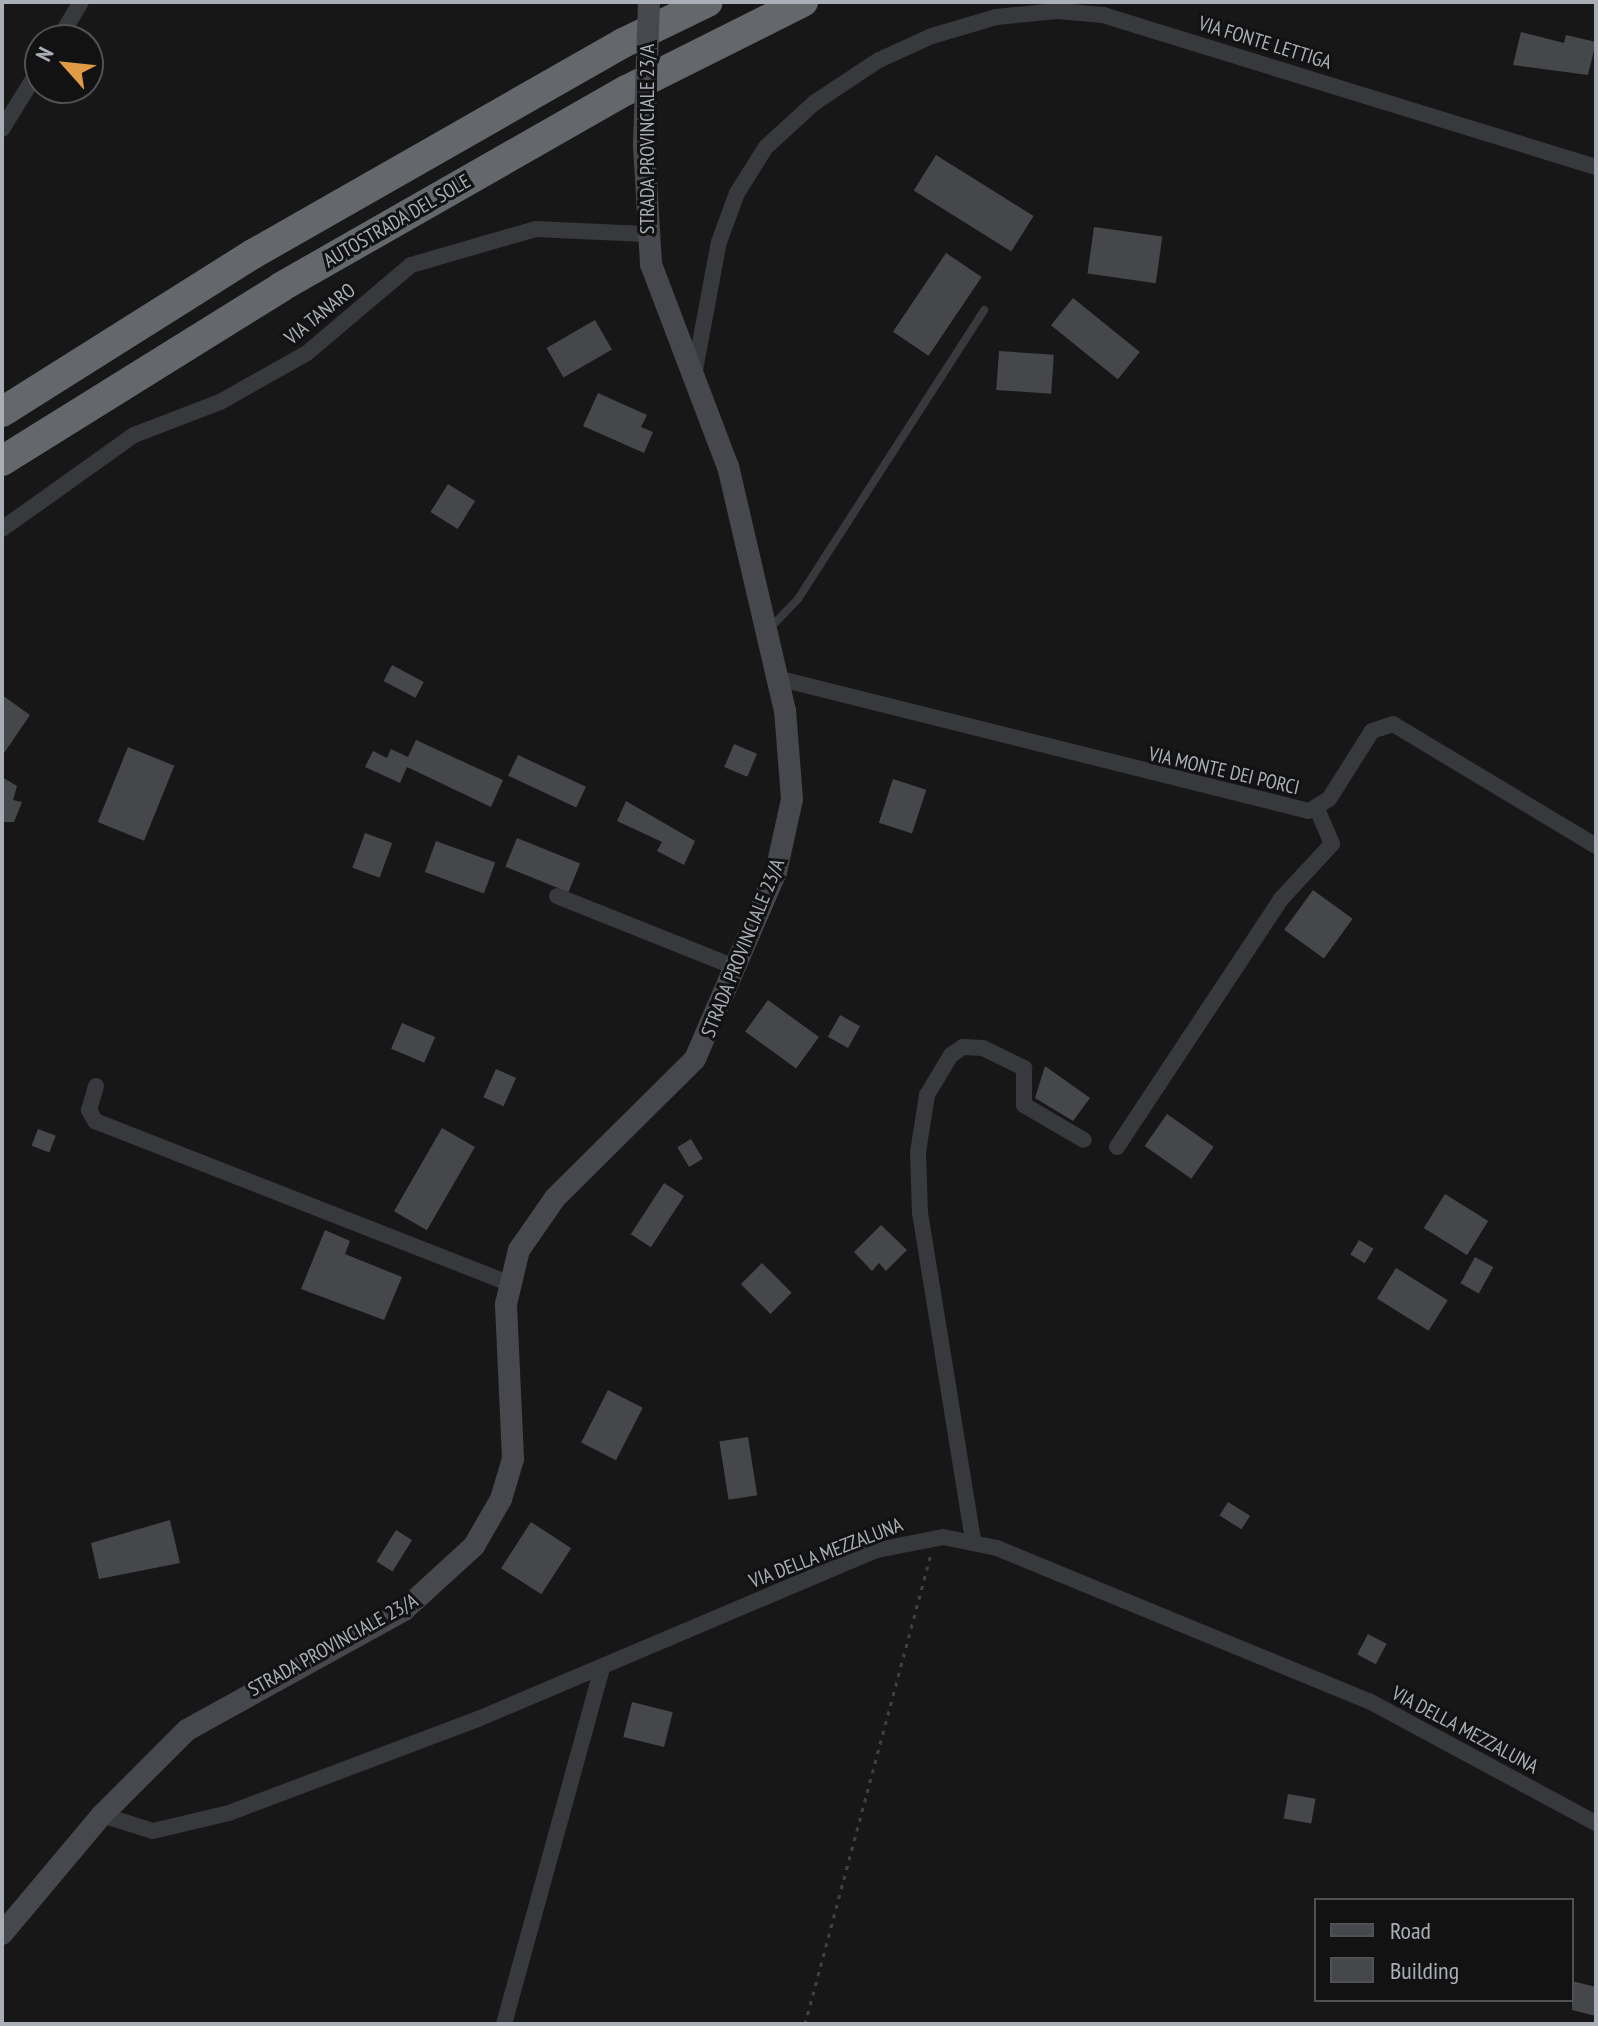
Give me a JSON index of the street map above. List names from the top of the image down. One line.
{"streets":{"highway":["AUTOSTRADA DEL SOLE"],"street":["VIA FONTE LETTIGA","STRADA PROVINCIALE 23/A","VIA TANARO","VIA MONTE DEI PORCI","VIA DELLA MEZZALUNA"]},"crossings":[["VIA FONTE LETTIGA","STRADA PROVINCIALE 23/A"],["STRADA PROVINCIALE 23/A","VIA TANARO"],["STRADA PROVINCIALE 23/A","VIA MONTE DEI PORCI"],["STRADA PROVINCIALE 23/A","VIA DELLA MEZZALUNA"]],"legend":["Road","Building"],"north":"top left"}
